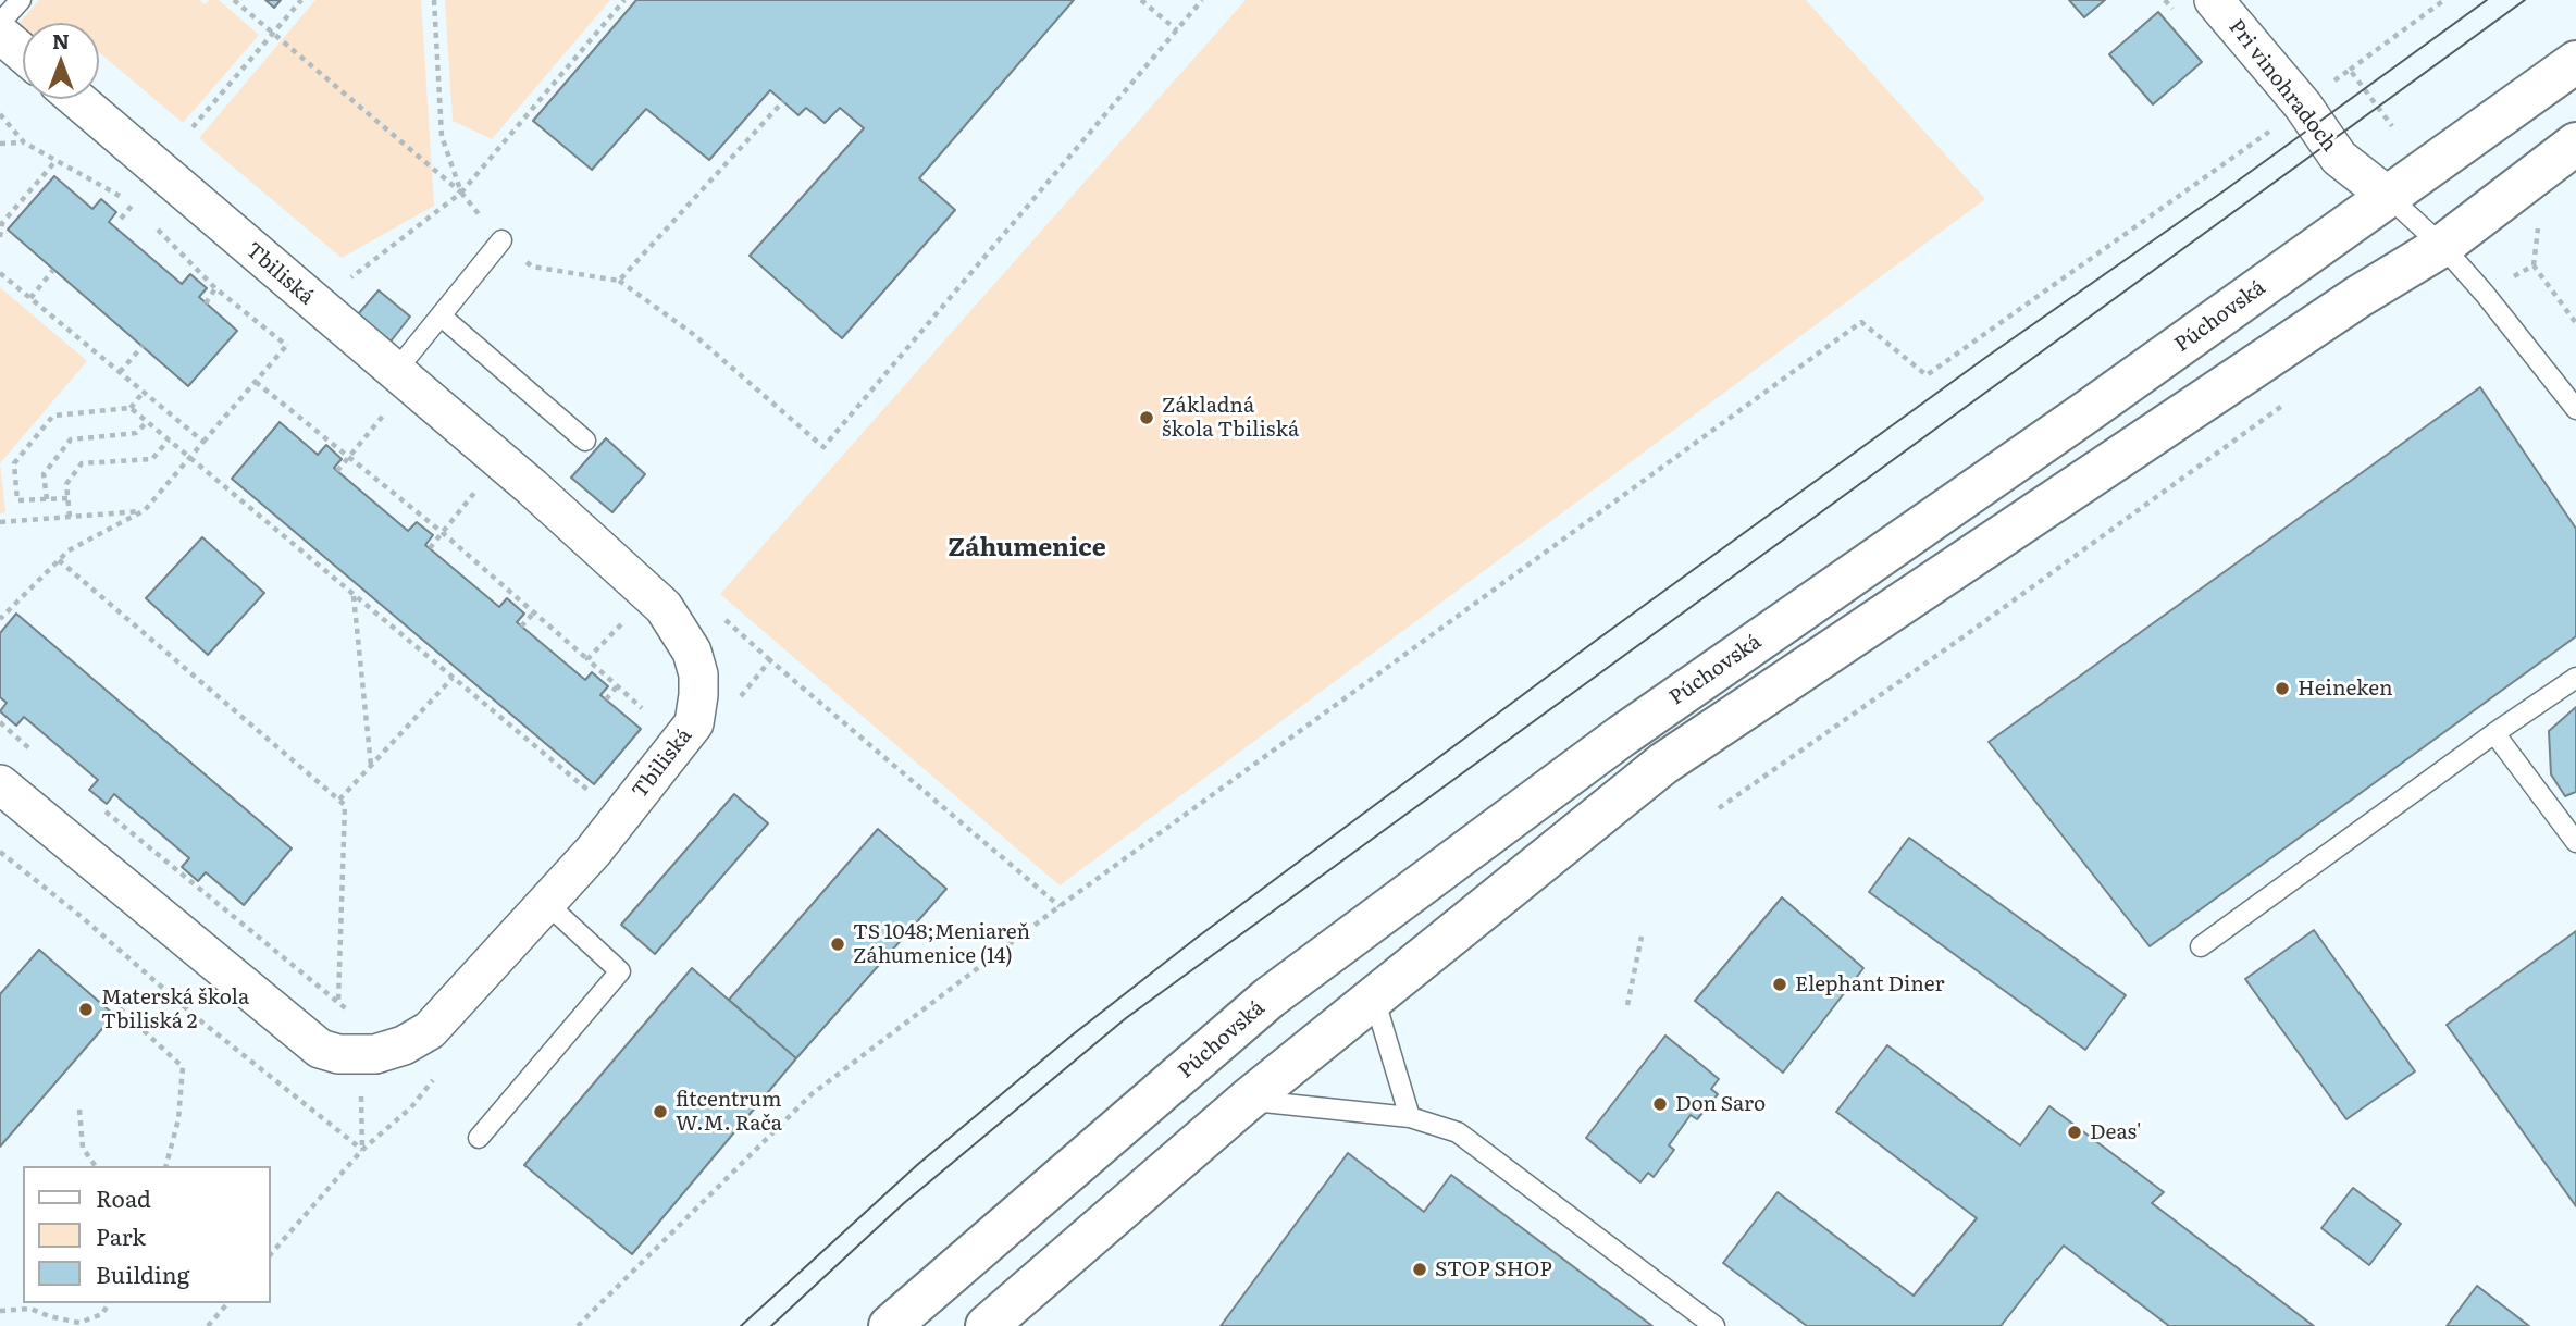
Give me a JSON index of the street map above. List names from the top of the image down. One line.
{"streets":{"main road":["Púchovská"],"street":["Pri vinohradoch","Tbiliská"]},"crossings":[["Pri vinohradoch","Púchovská"]],"districts":["Záhumenice"],"places":["Základná škola Tbiliská","Heineken","TS 1048;Meniareň Záhumenice (14)","Elephant Diner","Materská škola Tbiliská 2","Don Saro","fitcentrum W.M. Rača","Deas'","STOP SHOP"],"legend":["Road","Park","Building"],"north":"top"}
